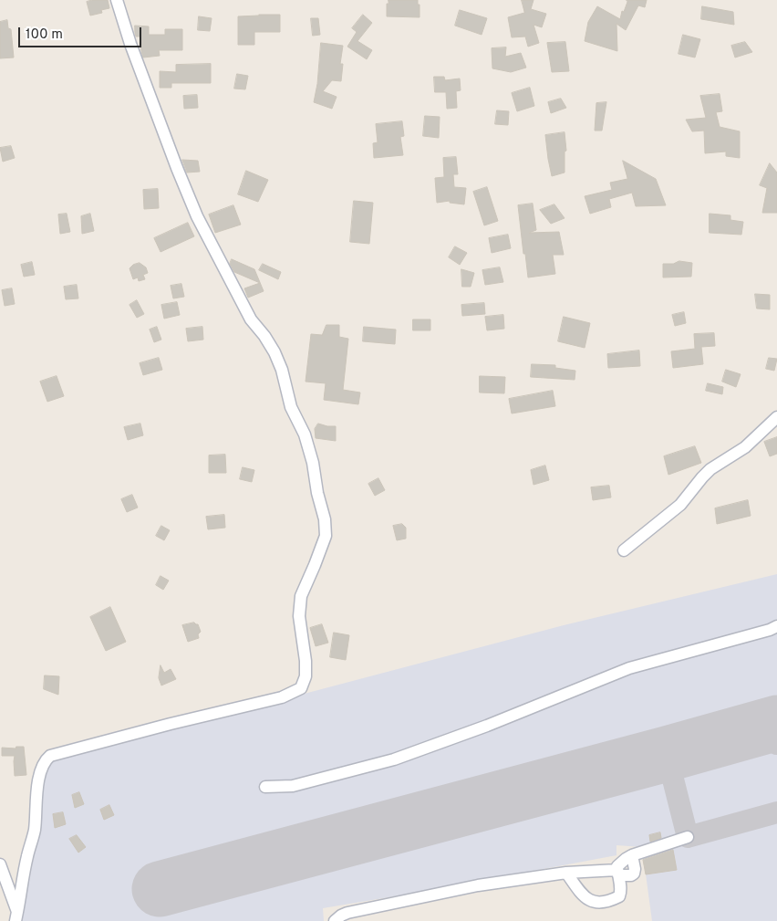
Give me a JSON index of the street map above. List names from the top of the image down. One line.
{"scale_bar":"100 m"}
